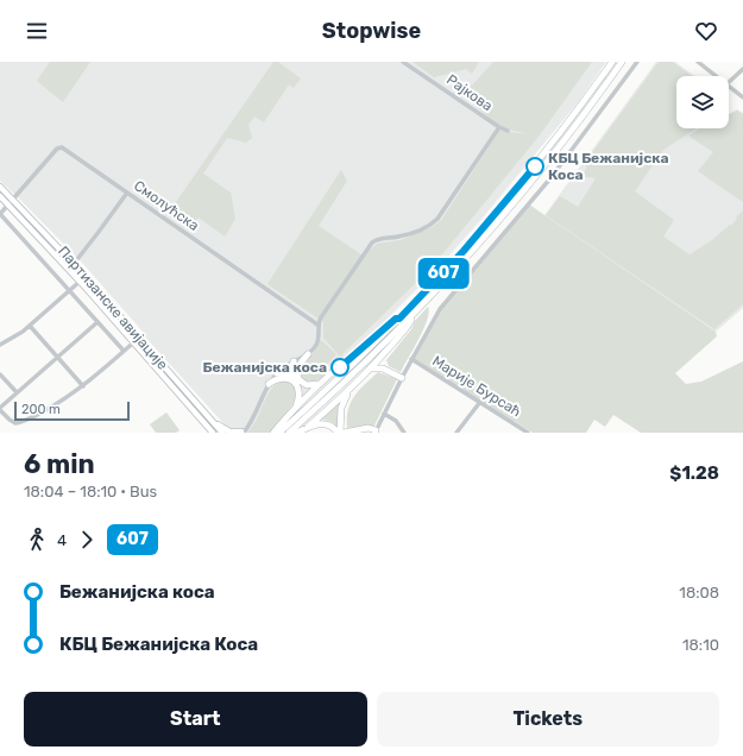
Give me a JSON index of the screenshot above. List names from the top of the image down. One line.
{"streets":{"main road":["Партизанске авијације"],"street":["Рајкова","Смолућска","Марије Бурсаћ"]},"crossings":[["Смолућска","Партизанске авијације"]],"places":["КБЦ Бежанијска Коса","Бежанијска коса"],"lines":["bus line 607"],"scale_bar":"200 m","page":{"header":"Stopwise","on_map":"607","scale":"200 m","heading":["6 min","18:04 – 18:10 · Bus","$1.28"],"legs":["4","607"],"list":[{"name":"Бежанијска коса","value":"18:08"},{"name":"КБЦ Бежанијска Коса","value":"18:10"}],"buttons":["Start","Tickets"]}}
